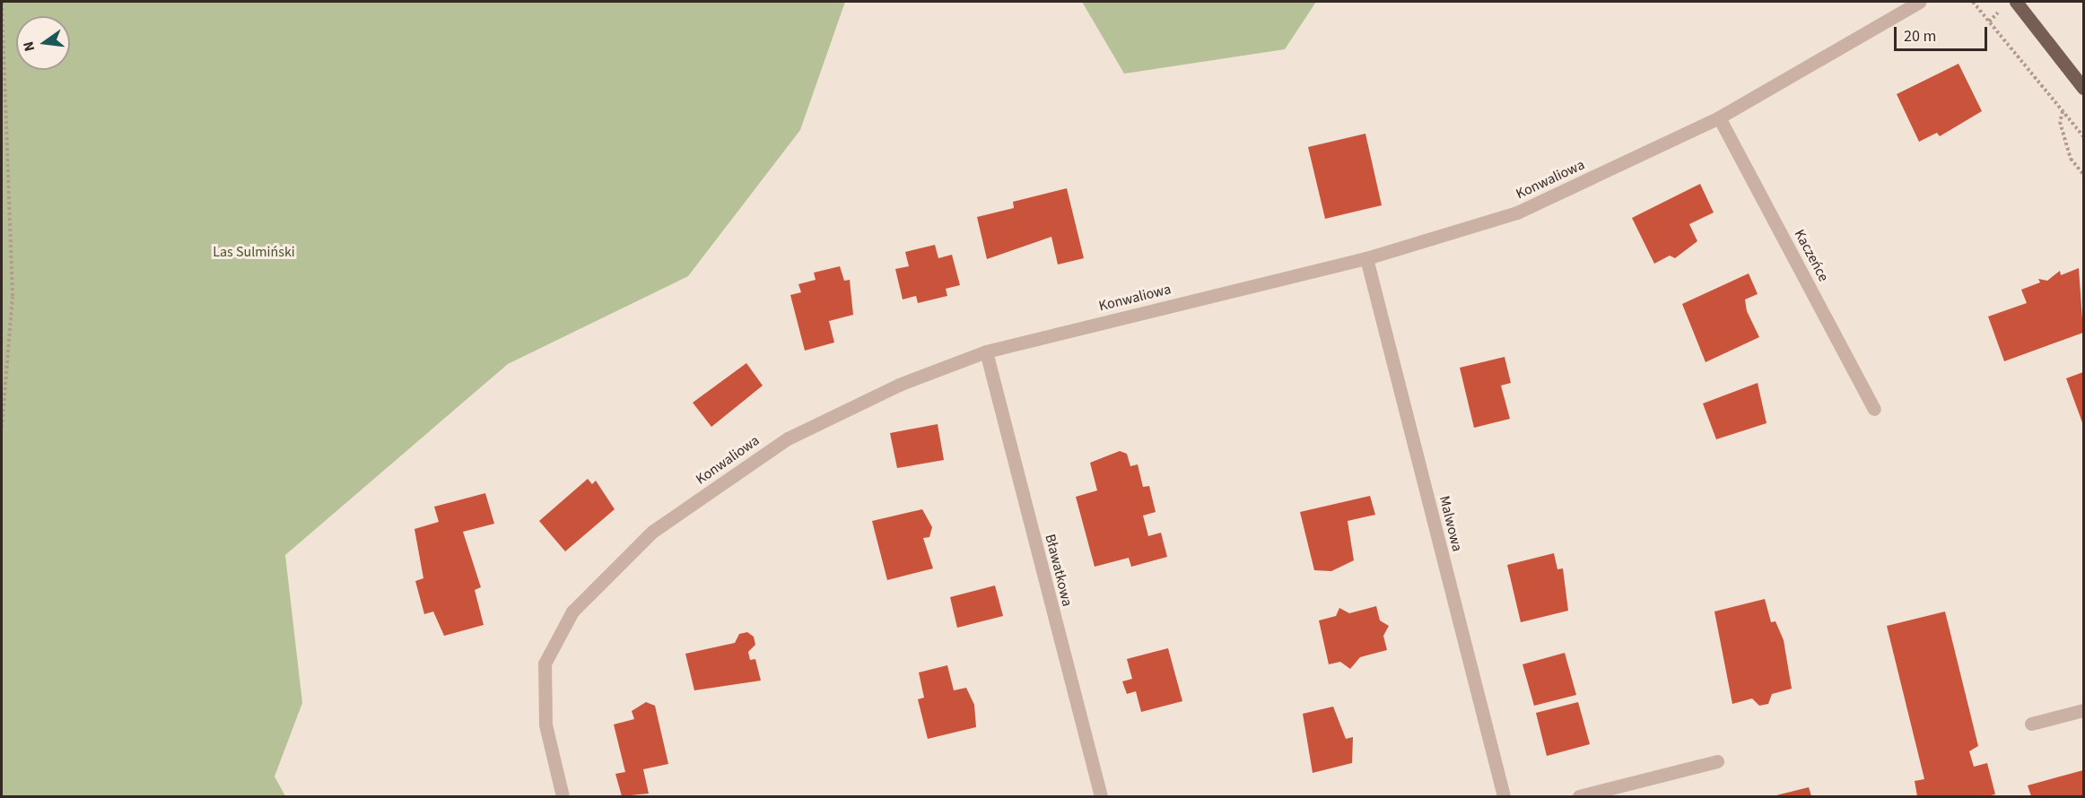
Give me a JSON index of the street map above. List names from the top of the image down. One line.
{"streets":{"street":["Konwaliowa","Kaczeńce","Malwowa","Bławatkowa"]},"crossings":[["Konwaliowa","Kaczeńce"],["Konwaliowa","Malwowa"],["Konwaliowa","Bławatkowa"]],"parks":["Las Sulmiński"],"scale_bar":"20 m","north":"left"}
